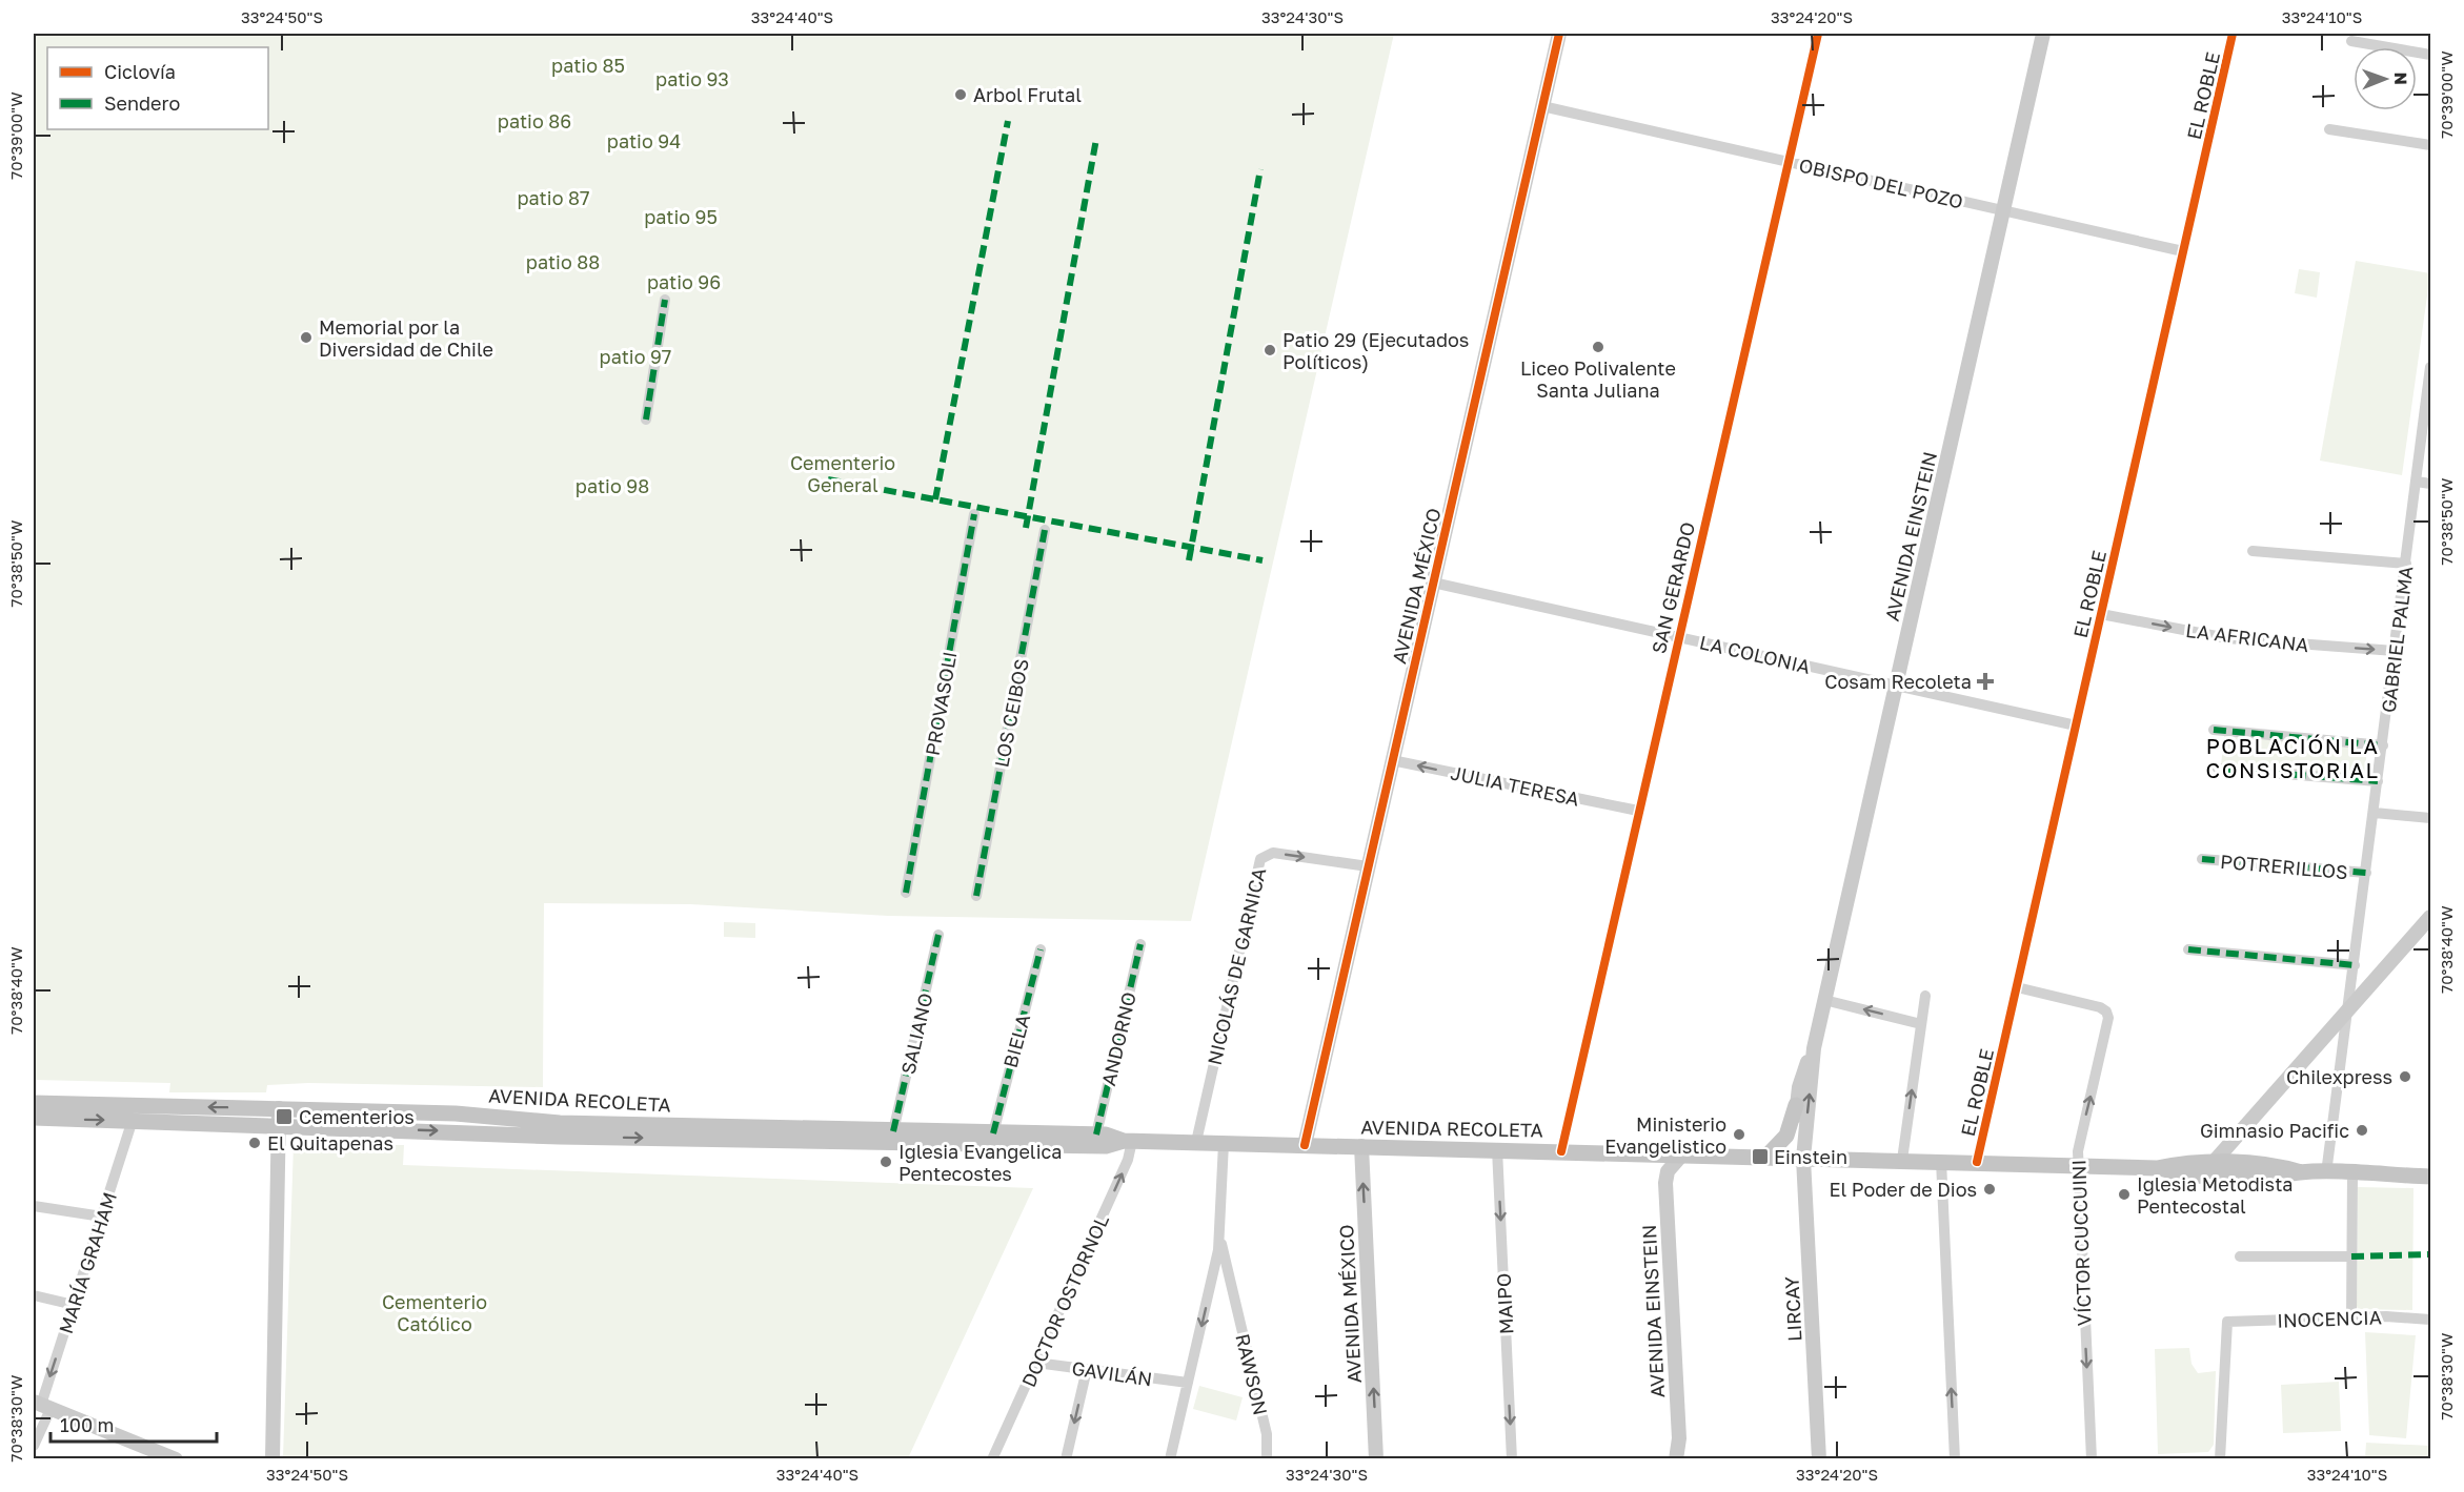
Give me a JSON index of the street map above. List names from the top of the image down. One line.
{"streets":{"main road":["AVENIDA EINSTEIN","AVENIDA MÉXICO","AVENIDA RECOLETA","LIRCAY"],"street":["EL ROBLE","OBISPO DEL POZO","SAN GERARDO","LA AFRICANA","GABRIEL PALMA","LA COLONIA","PROVASOLI","LOS CEIBOS","JULIA TERESA","POTRERILLOS","NICOLÁS DE GARNICA","SALIANO","ANDORNO","BIELA","VÍCTOR CUCCUINI","MARÍA GRAHAM","DOCTOR OSTORNOL","MAIPO","INOCENCIA","GAVILÁN","RAWSON"]},"crossings":[["EL ROBLE","OBISPO DEL POZO"],["EL ROBLE","LA AFRICANA"],["EL ROBLE","LA COLONIA"],["EL ROBLE","AVENIDA RECOLETA"],["EL ROBLE","VÍCTOR CUCCUINI"],["OBISPO DEL POZO","AVENIDA EINSTEIN"],["OBISPO DEL POZO","AVENIDA MÉXICO"],["OBISPO DEL POZO","SAN GERARDO"],["AVENIDA EINSTEIN","LA COLONIA"],["AVENIDA EINSTEIN","AVENIDA RECOLETA"],["AVENIDA EINSTEIN","LIRCAY"],["AVENIDA MÉXICO","LA COLONIA"],["AVENIDA MÉXICO","JULIA TERESA"],["AVENIDA MÉXICO","NICOLÁS DE GARNICA"],["AVENIDA MÉXICO","AVENIDA RECOLETA"],["SAN GERARDO","LA COLONIA"],["SAN GERARDO","JULIA TERESA"],["SAN GERARDO","AVENIDA RECOLETA"],["LA AFRICANA","GABRIEL PALMA"],["GABRIEL PALMA","POTRERILLOS"],["GABRIEL PALMA","AVENIDA RECOLETA"],["NICOLÁS DE GARNICA","AVENIDA RECOLETA"],["SALIANO","AVENIDA RECOLETA"],["ANDORNO","AVENIDA RECOLETA"],["BIELA","AVENIDA RECOLETA"],["AVENIDA RECOLETA","VÍCTOR CUCCUINI"],["AVENIDA RECOLETA","MARÍA GRAHAM"],["AVENIDA RECOLETA","DOCTOR OSTORNOL"],["AVENIDA RECOLETA","MAIPO"],["AVENIDA RECOLETA","LIRCAY"],["DOCTOR OSTORNOL","GAVILÁN"]],"one_way":["JULIA TERESA","NICOLÁS DE GARNICA","DOCTOR OSTORNOL","MAIPO"],"districts":["POBLACIÓN LA CONSISTORIAL"],"parks":["patio 85","patio 93","patio 86","patio 94","patio 87","patio 95","patio 88","patio 96","patio 97","Cementerio General","patio 98","Cementerio Católico"],"places":{"other":["Arbol Frutal","Memorial por la Diversidad de Chile","Liceo Polivalente Santa Juliana","Patio 29 (Ejecutados Políticos)","Chilexpress","Gimnasio Pacific","Ministerio Evangelistico","El Quitapenas","Iglesia Evangelica Pentecostes","El Poder de Dios","Iglesia Metodista Pentecostal"],"health":["Cosam Recoleta"],"transit":["Cementerios","Einstein"]},"legend":["Ciclovía","Sendero"],"scale_bar":"100 m","north":"right","coordinates":["33°24'50\"S","33°24'40\"S","33°24'30\"S","33°24'20\"S","33°24'10\"S","70°39'00\"W","70°38'50\"W","70°38'40\"W","70°38'30\"W"]}
